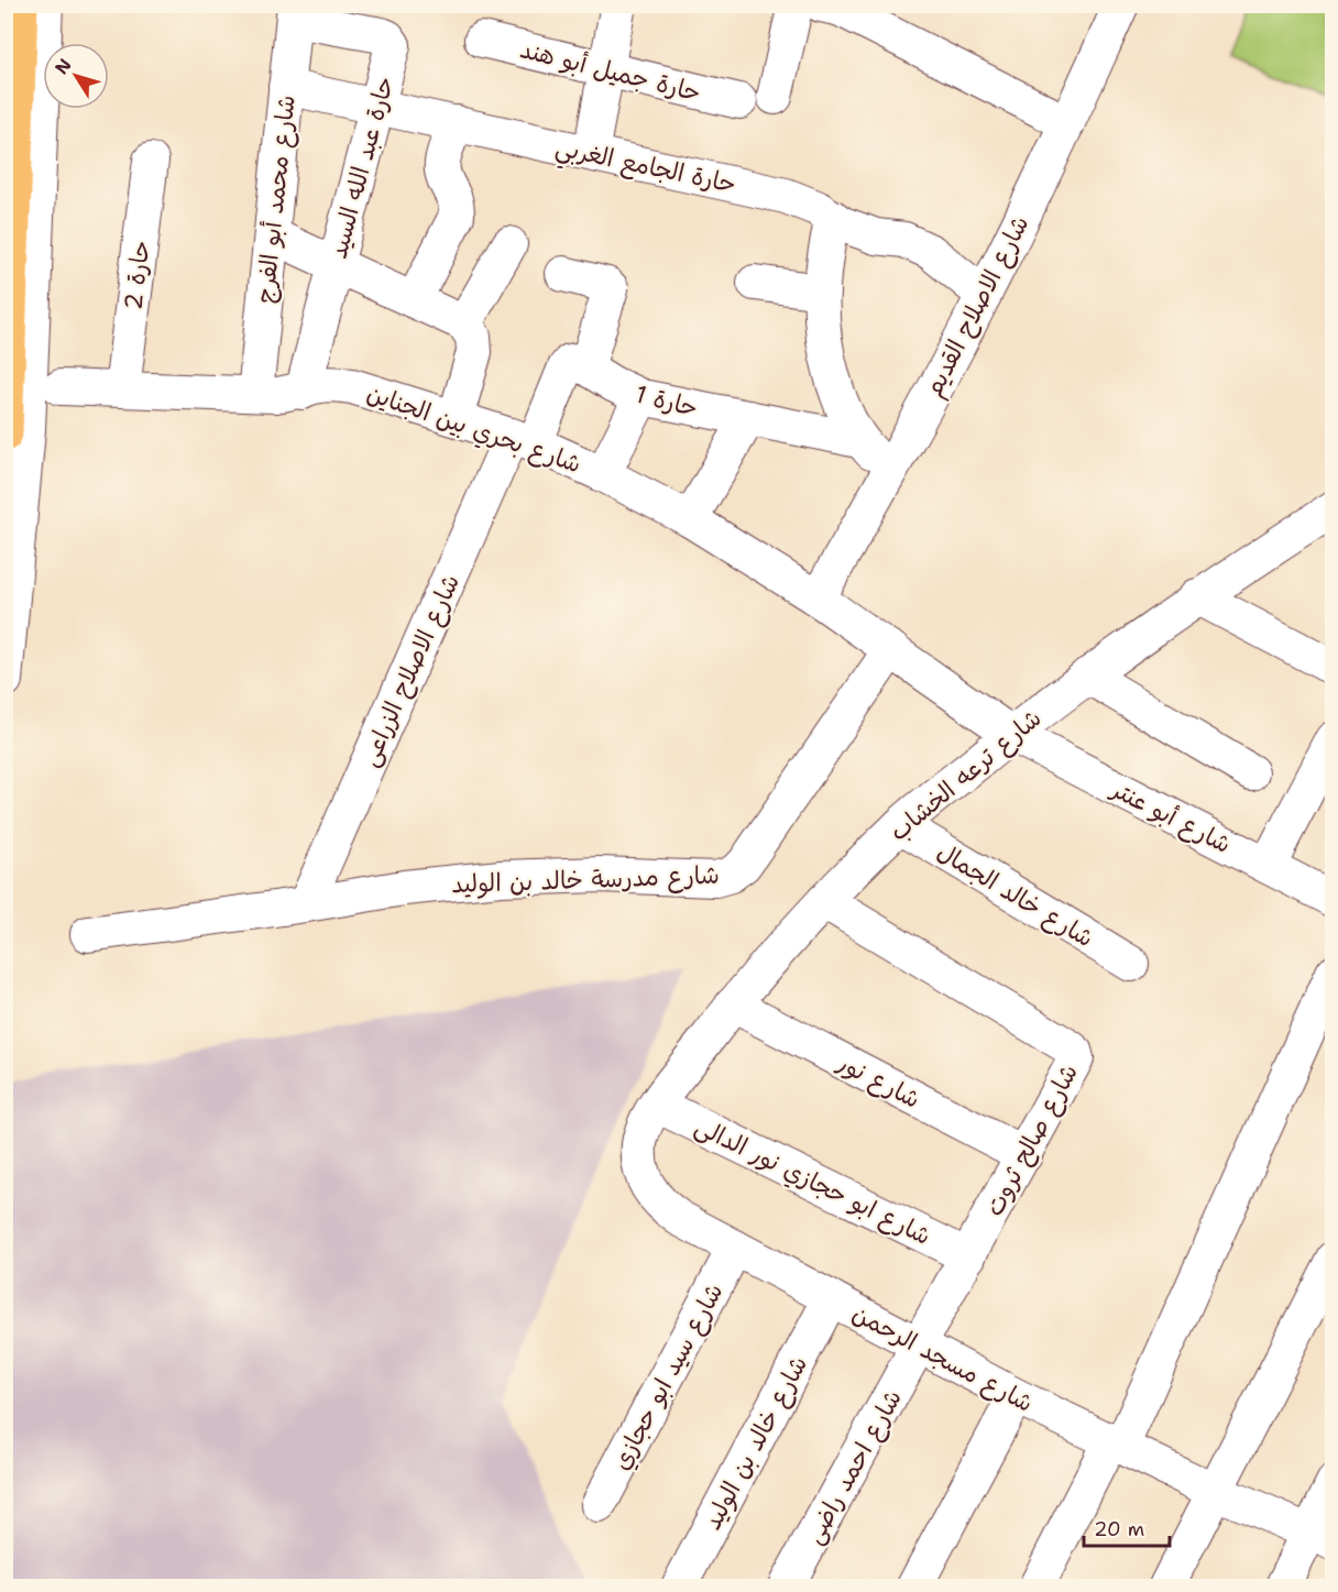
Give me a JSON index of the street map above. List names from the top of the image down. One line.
{"streets":{"street":["حارة جميل أبو هند","حارة الجامع الغربي","حارة عبد الله السيد","شارع محمد أبو الفرج","حارة 2","شارع الاصلاح القديم","حارة 1","شارع بحري بين الجناين","شارع الاصلاح الزراعى","شارع ترعه الخشاب","شارع أبو عنتر","شارع مدرسة خالد بن الوليد","شارع خالد الجمال","شارع نور","شارع صالح ثروت","شارع ابو حجازي نور الدالى","شارع مسجد الرحمن","شارع سيد ابو حجازي","شارع خالد بن الوليد","شارع احمد راضى"]},"crossings":[["حارة الجامع الغربي","حارة عبد الله السيد"],["حارة الجامع الغربي","شارع محمد أبو الفرج"],["حارة الجامع الغربي","شارع الاصلاح القديم"],["حارة عبد الله السيد","شارع محمد أبو الفرج"],["حارة عبد الله السيد","شارع بحري بين الجناين"],["شارع محمد أبو الفرج","شارع بحري بين الجناين"],["حارة 2","شارع بحري بين الجناين"],["شارع الاصلاح القديم","شارع بحري بين الجناين"],["شارع بحري بين الجناين","شارع الاصلاح الزراعى"],["شارع بحري بين الجناين","شارع ترعه الخشاب"],["شارع بحري بين الجناين","شارع أبو عنتر"],["شارع بحري بين الجناين","شارع مدرسة خالد بن الوليد"],["شارع الاصلاح الزراعى","شارع مدرسة خالد بن الوليد"],["شارع ترعه الخشاب","شارع أبو عنتر"],["شارع ترعه الخشاب","شارع خالد الجمال"],["شارع ترعه الخشاب","شارع نور"],["شارع ترعه الخشاب","شارع صالح ثروت"],["شارع ترعه الخشاب","شارع ابو حجازي نور الدالى"],["شارع ترعه الخشاب","شارع مسجد الرحمن"],["شارع نور","شارع صالح ثروت"],["شارع صالح ثروت","شارع ابو حجازي نور الدالى"],["شارع صالح ثروت","شارع مسجد الرحمن"],["شارع صالح ثروت","شارع احمد راضى"],["شارع ابو حجازي نور الدالى","شارع مسجد الرحمن"],["شارع مسجد الرحمن","شارع سيد ابو حجازي"],["شارع مسجد الرحمن","شارع خالد بن الوليد"],["شارع مسجد الرحمن","شارع احمد راضى"]],"scale_bar":"20 m","north":"top left"}
